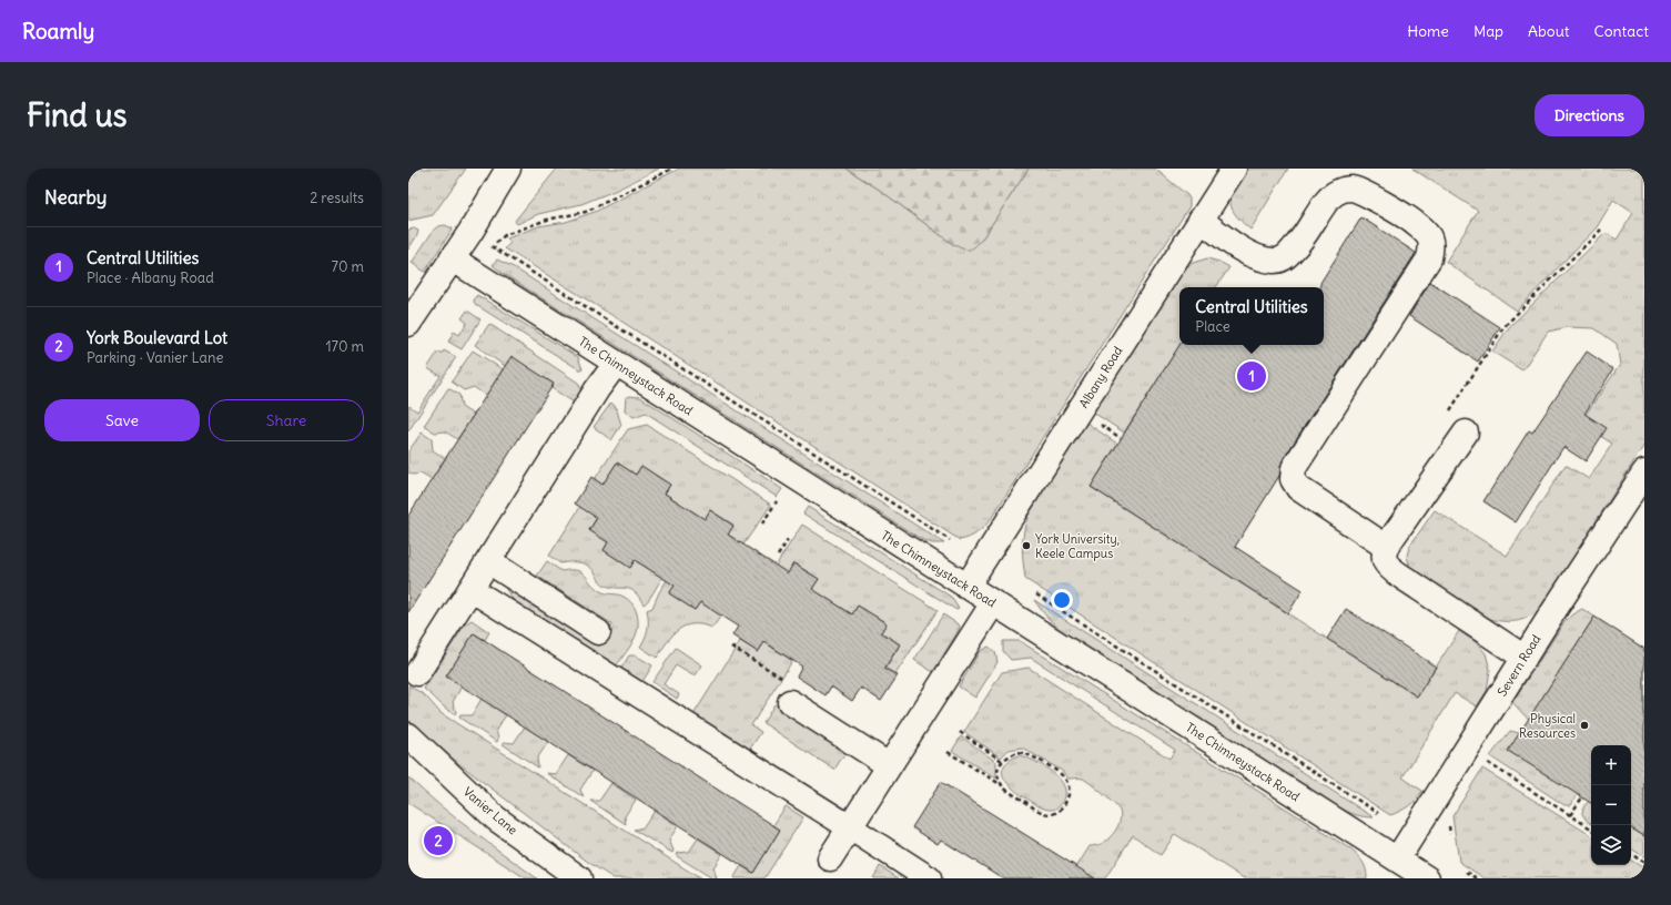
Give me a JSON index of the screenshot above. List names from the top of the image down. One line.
{"streets":{"street":["The Chimneystack Road","Albany Road","Severn Road","Vanier Lane"]},"crossings":[["The Chimneystack Road","Albany Road"],["The Chimneystack Road","Severn Road"]],"places":["York University, Keele Campus","Physical Resources"],"page":{"header":"Roamly","nav":["Home","Map","About","Contact"],"buttons":["Directions",["Save","Share"]],"title":"Find us","heading":["Nearby","2 results"],"list":[{"mark":"1","name":"Central Utilities","note":"Place · Albany Road","value":"70 m"},{"mark":"2","name":"York Boulevard Lot","note":"Parking · Vanier Lane","value":"170 m"}],"popup":["Central Utilities","Place"],"pins":["1","2"],"map_buttons":["+","−"]}}
